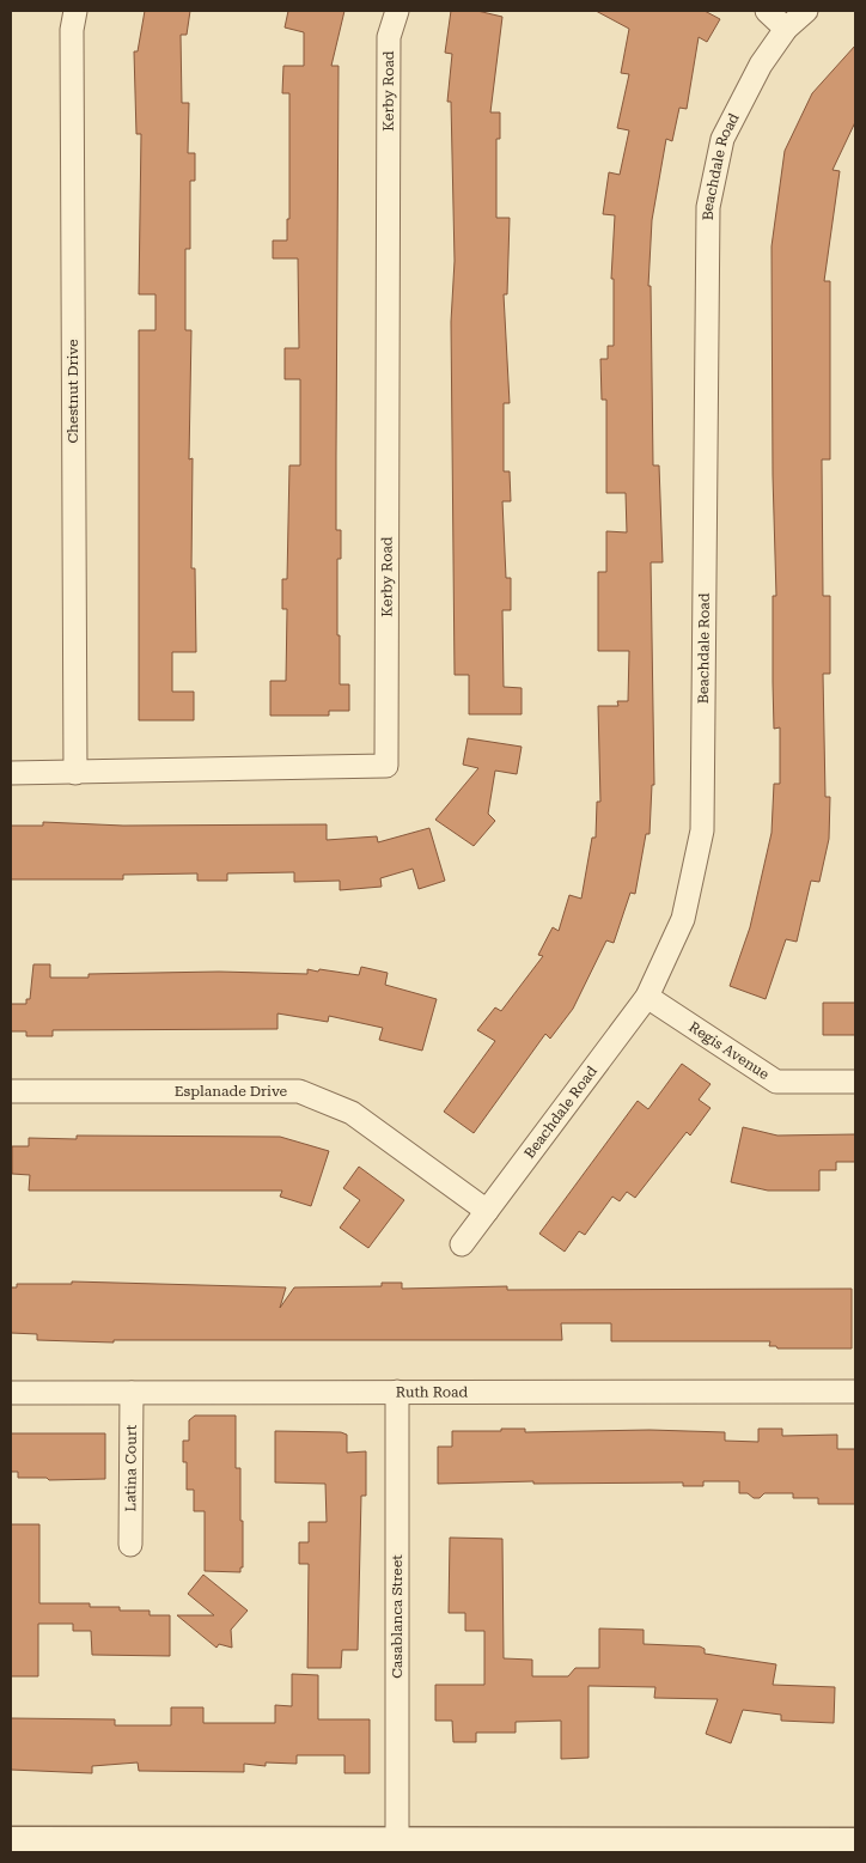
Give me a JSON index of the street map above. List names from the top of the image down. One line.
{"streets":{"street":["Kerby Road","Beachdale Road","Chestnut Drive","Regis Avenue","Esplanade Drive","Ruth Road","Latina Court","Casablanca Street"]},"crossings":[["Kerby Road","Chestnut Drive"],["Beachdale Road","Regis Avenue"],["Beachdale Road","Esplanade Drive"],["Ruth Road","Latina Court"],["Ruth Road","Casablanca Street"]]}
